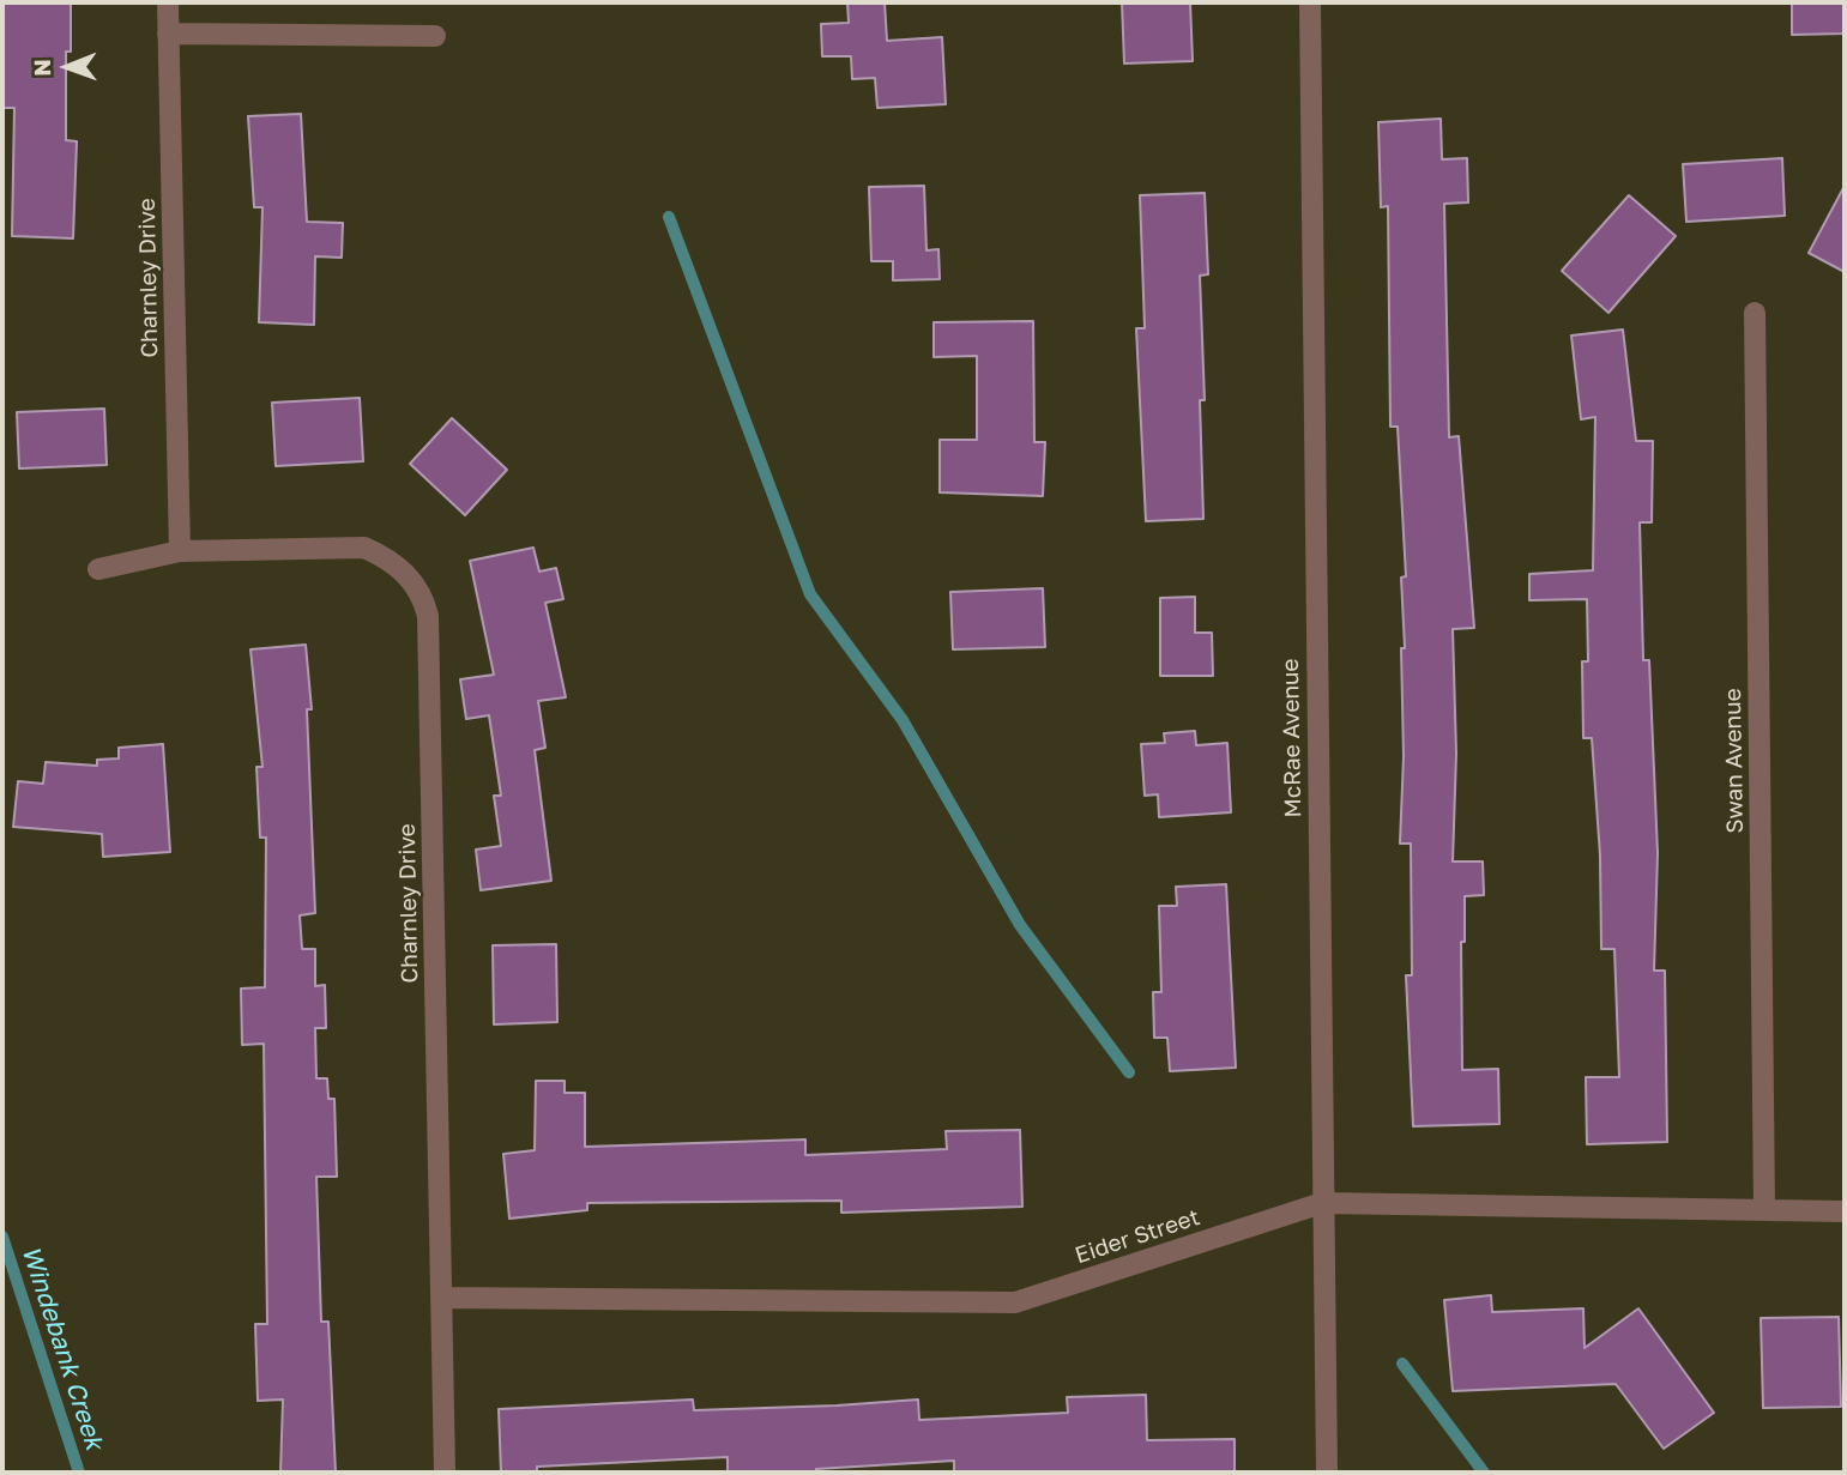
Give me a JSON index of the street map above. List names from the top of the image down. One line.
{"streets":{"street":["Charnley Drive","McRae Avenue","Swan Avenue","Eider Street"]},"crossings":[["Charnley Drive","Eider Street"],["McRae Avenue","Eider Street"],["Swan Avenue","Eider Street"]],"water":["Windebank Creek"],"north":"left"}
